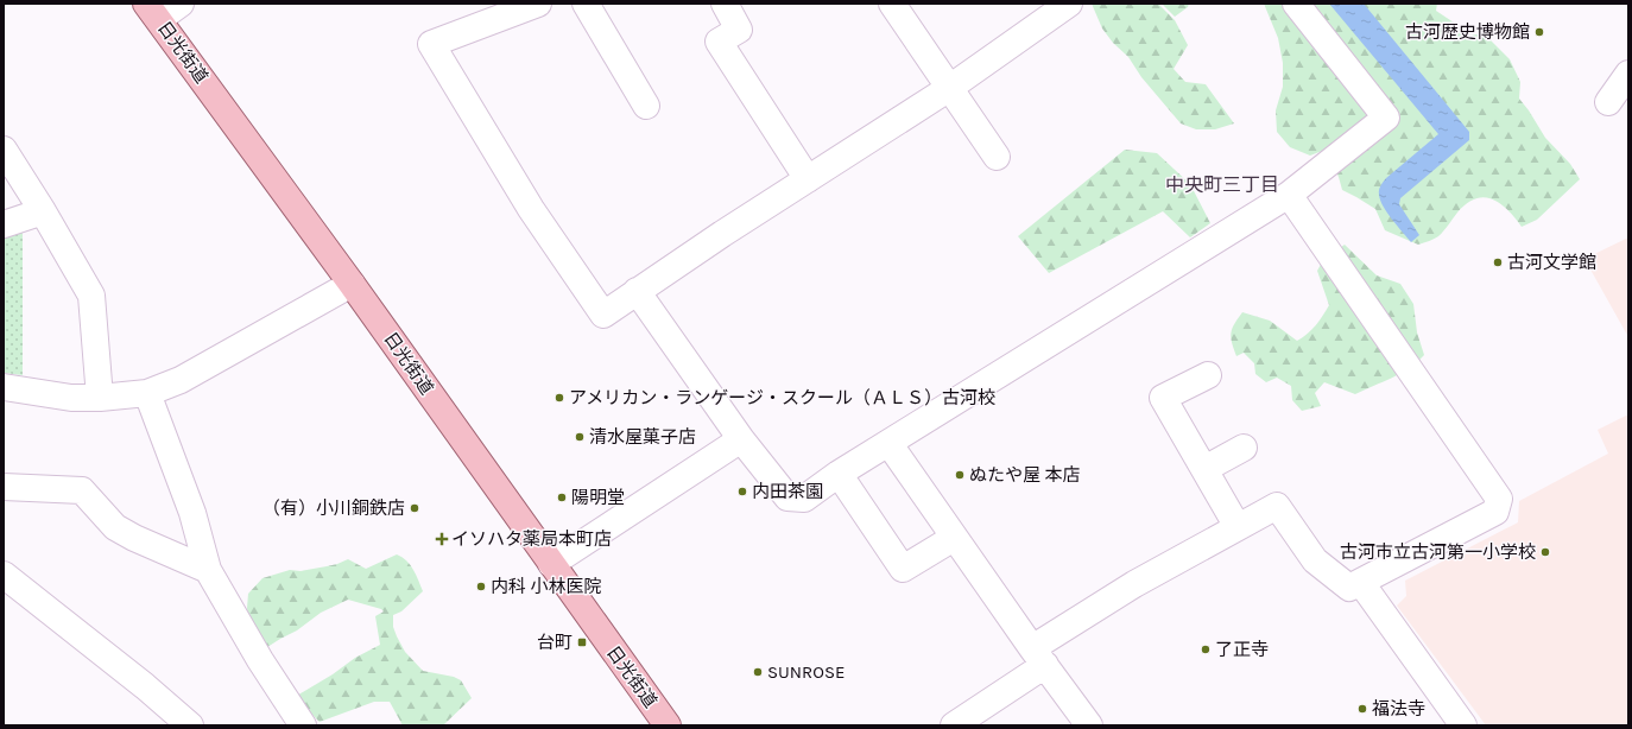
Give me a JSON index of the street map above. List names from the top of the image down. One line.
{"streets":{"main road":["日光街道"]},"districts":["中央町三丁目"],"places":{"other":["古河歴史博物館","古河文学館","アメリカン・ランゲージ・スクール（ＡＬＳ）古河校","清水屋菓子店","ぬたや屋 本店","内田茶園","陽明堂","（有）小川銅鉄店","古河市立古河第一小学校","内科 小林医院","了正寺","SUNROSE","福法寺"],"health":["イソハタ薬局本町店"],"transit":["台町"]}}
